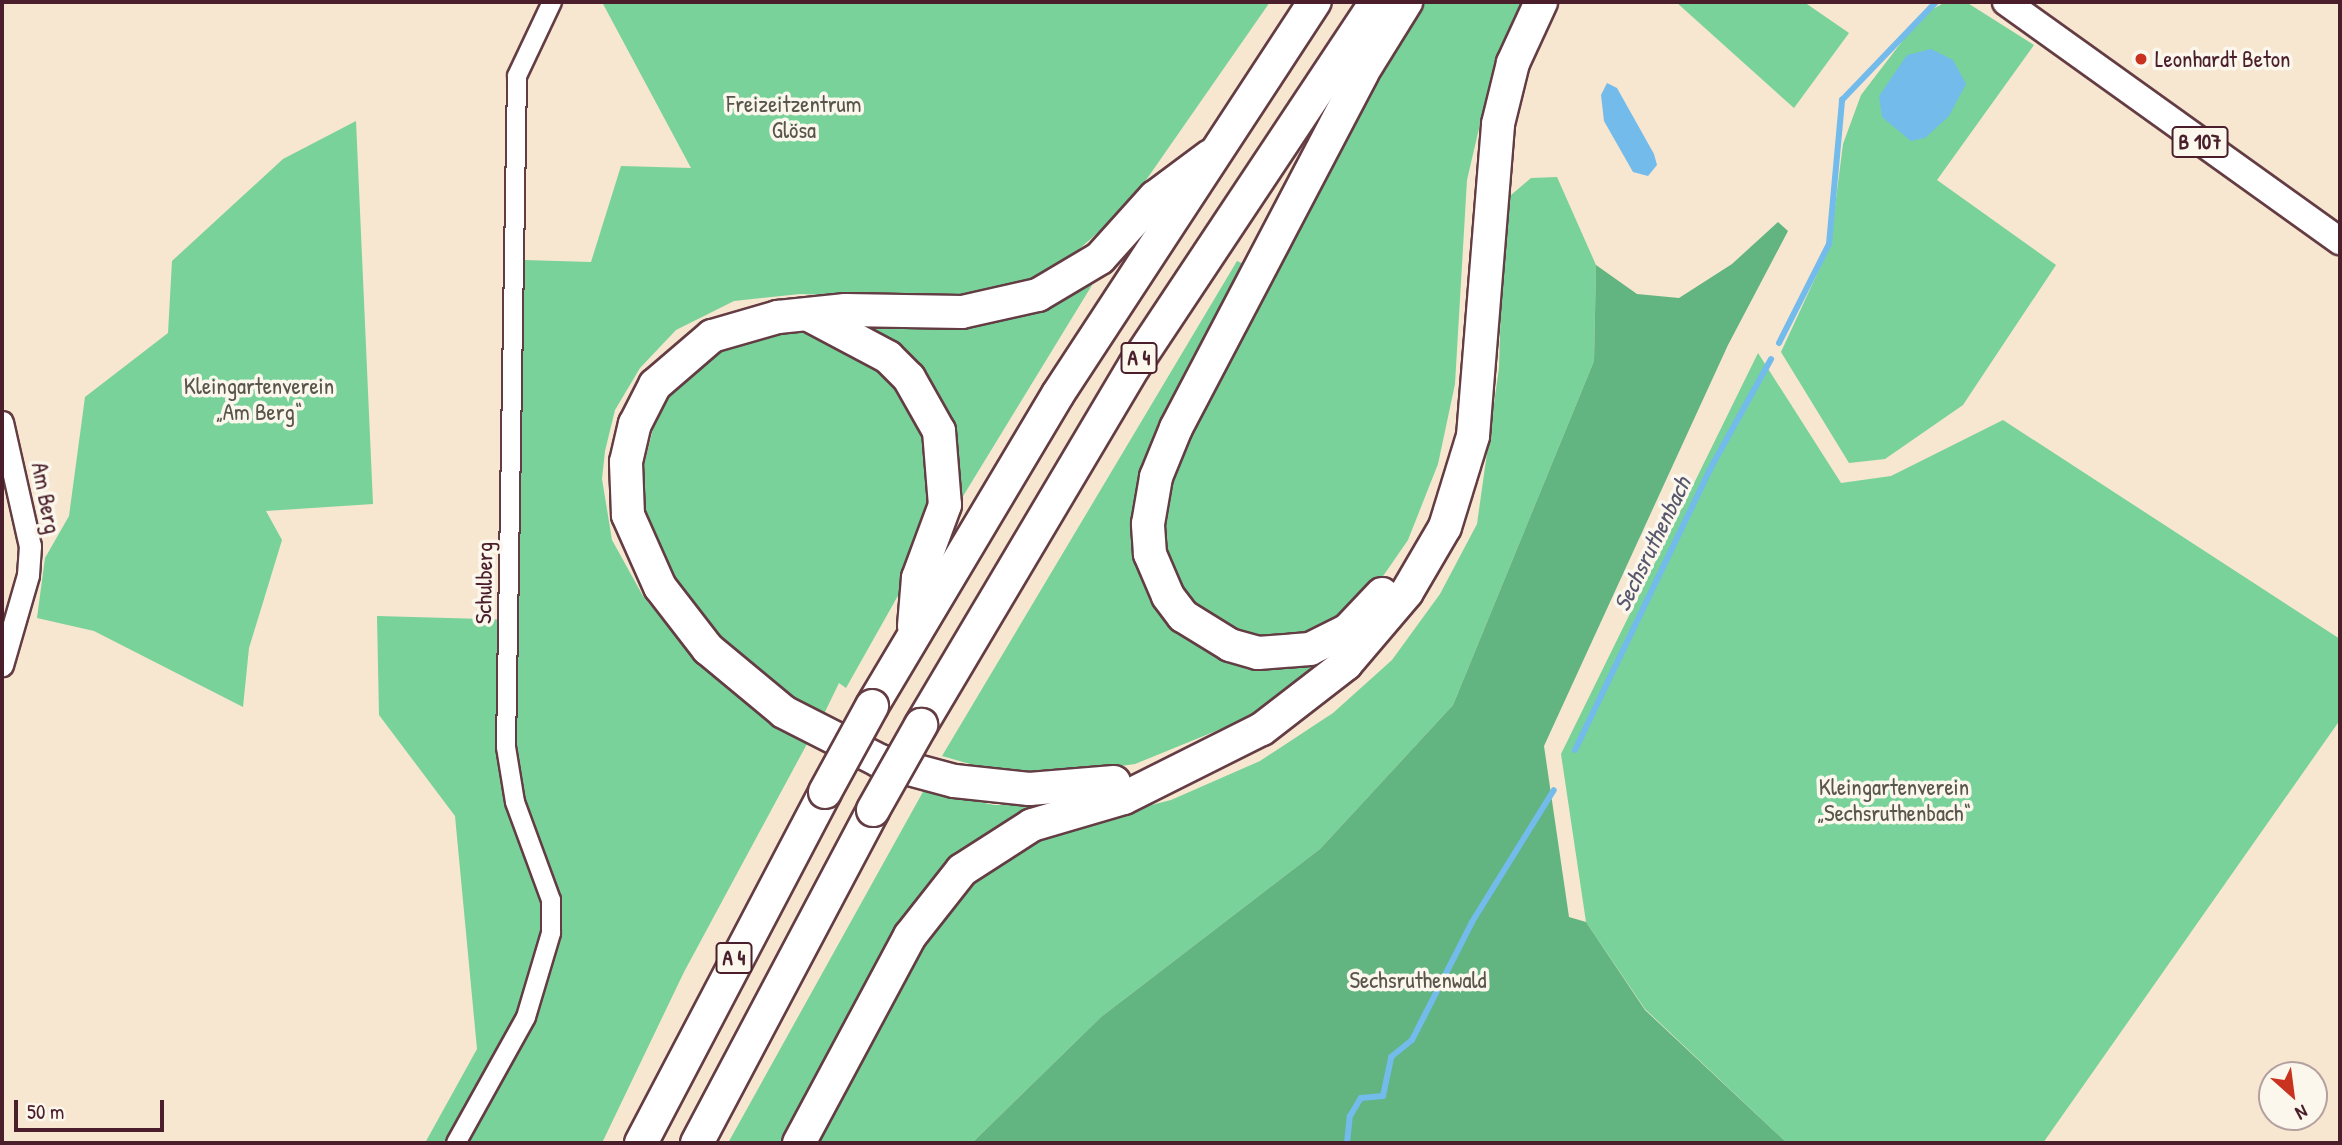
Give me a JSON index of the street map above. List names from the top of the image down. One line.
{"streets":{"highway":["A 4"],"main road":["B 107"],"street":["Am Berg","Schulberg"]},"water":["Sechsruthenbach"],"parks":["Freizeitzentrum Glösa","Kleingartenverein „Am Berg“","Kleingartenverein „Sechsruthenbach“","Sechsruthenwald"],"places":["Leonhardt Beton"],"scale_bar":"50 m","north":"bottom right"}
